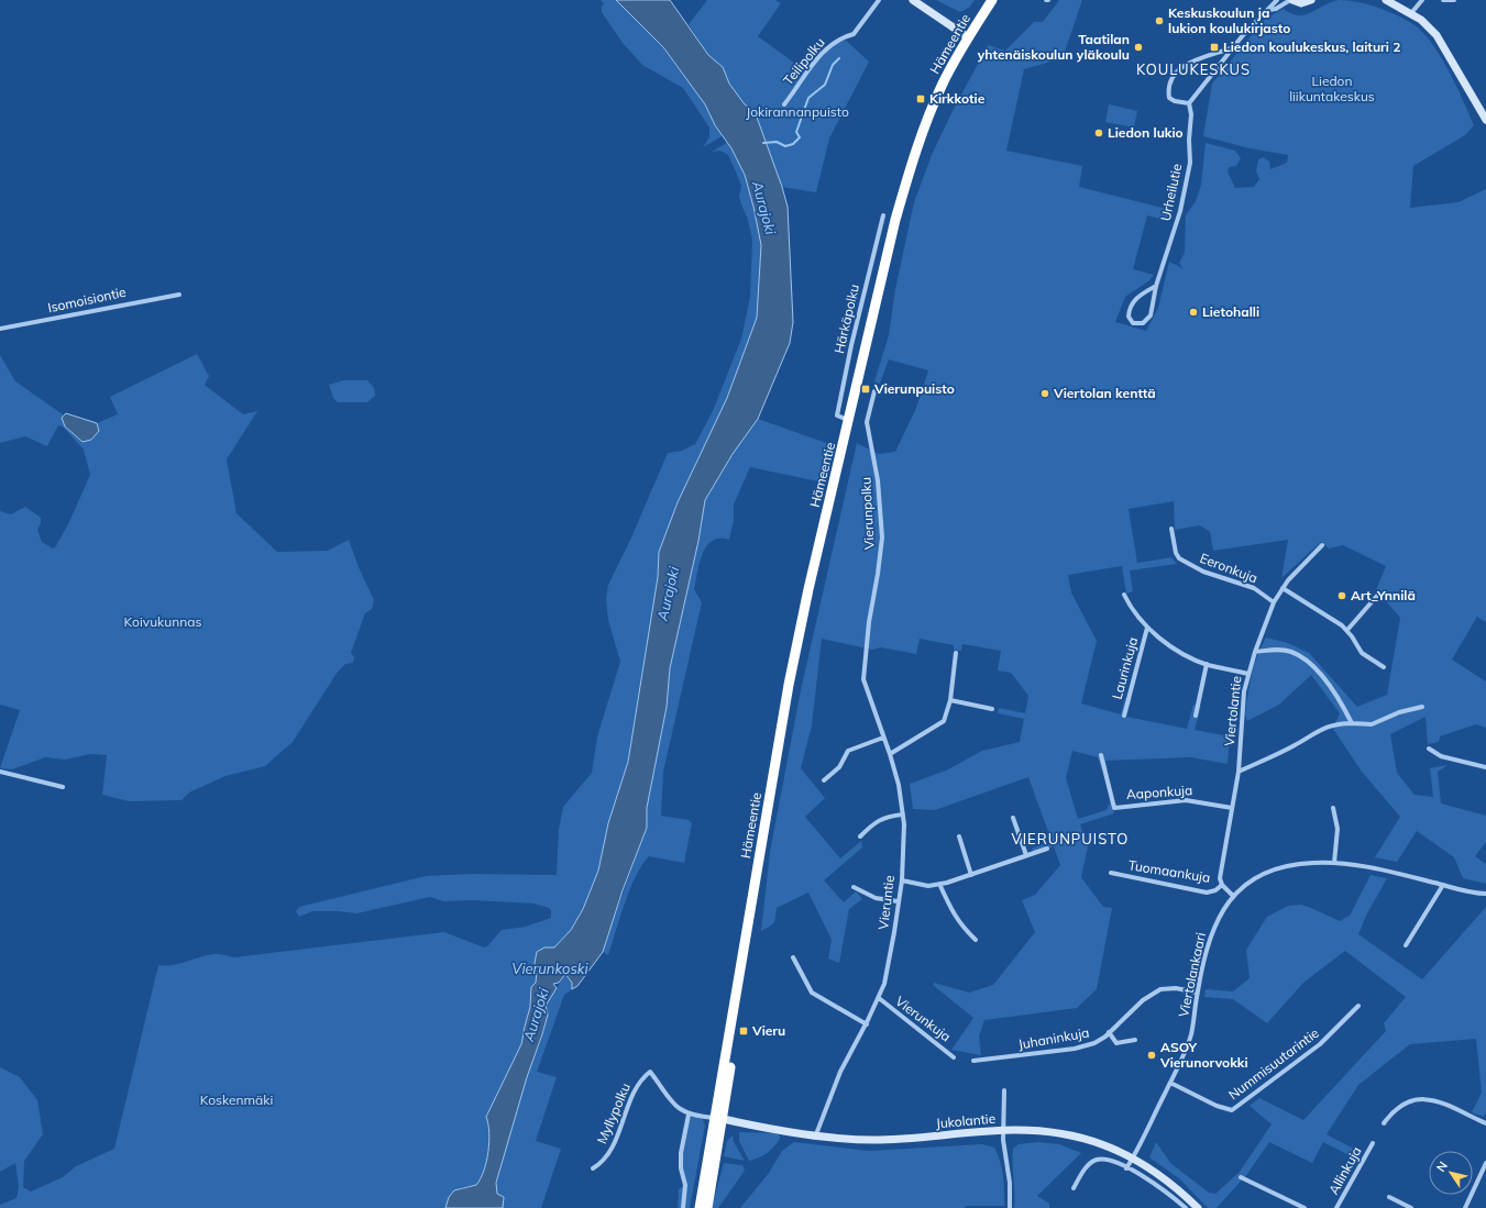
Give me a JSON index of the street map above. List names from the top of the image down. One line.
{"streets":{"highway":["Hämeentie"],"street":["Teilipolku","Urheilutie","Isomoisiontie","Härkäpolku","Vierunpolku","Eeronkuja","Laurinkuja","Viertolantie","Aaponkuja","Tuomaankuja","Vieruntie","Viertolankaari","Vierunkuja","Juhaninkuja","Nummisuutarintie","Myllypolku","Jukolantie","Allinkuja"]},"crossings":[["Hämeentie","Härkäpolku"],["Hämeentie","Jukolantie"],["Vierunpolku","Vieruntie"],["Eeronkuja","Viertolantie"],["Viertolantie","Aaponkuja"],["Viertolantie","Tuomaankuja"],["Vieruntie","Vierunkuja"],["Vieruntie","Jukolantie"],["Viertolankaari","Juhaninkuja"],["Viertolankaari","Nummisuutarintie"],["Viertolankaari","Jukolantie"]],"districts":["KOULUKESKUS","VIERUNPUISTO"],"water":["Aurajoki","Vierunkoski"],"parks":["Liedon liikuntakeskus","Jokirannanpuisto","Koivukunnas","Koskenmäki"],"places":{"other":["Keskuskoulun ja lukion koulukirjasto","Taatilan yhtenäiskoulun yläkoulu","Liedon lukio","Lietohalli","Viertolan kenttä","Art_Ynnilä","ASOY Vierunorvokki"],"transit":["Liedon koulukeskus, laituri 2","Kirkkotie","Vierunpuisto","Vieru"]},"north":"top left"}
